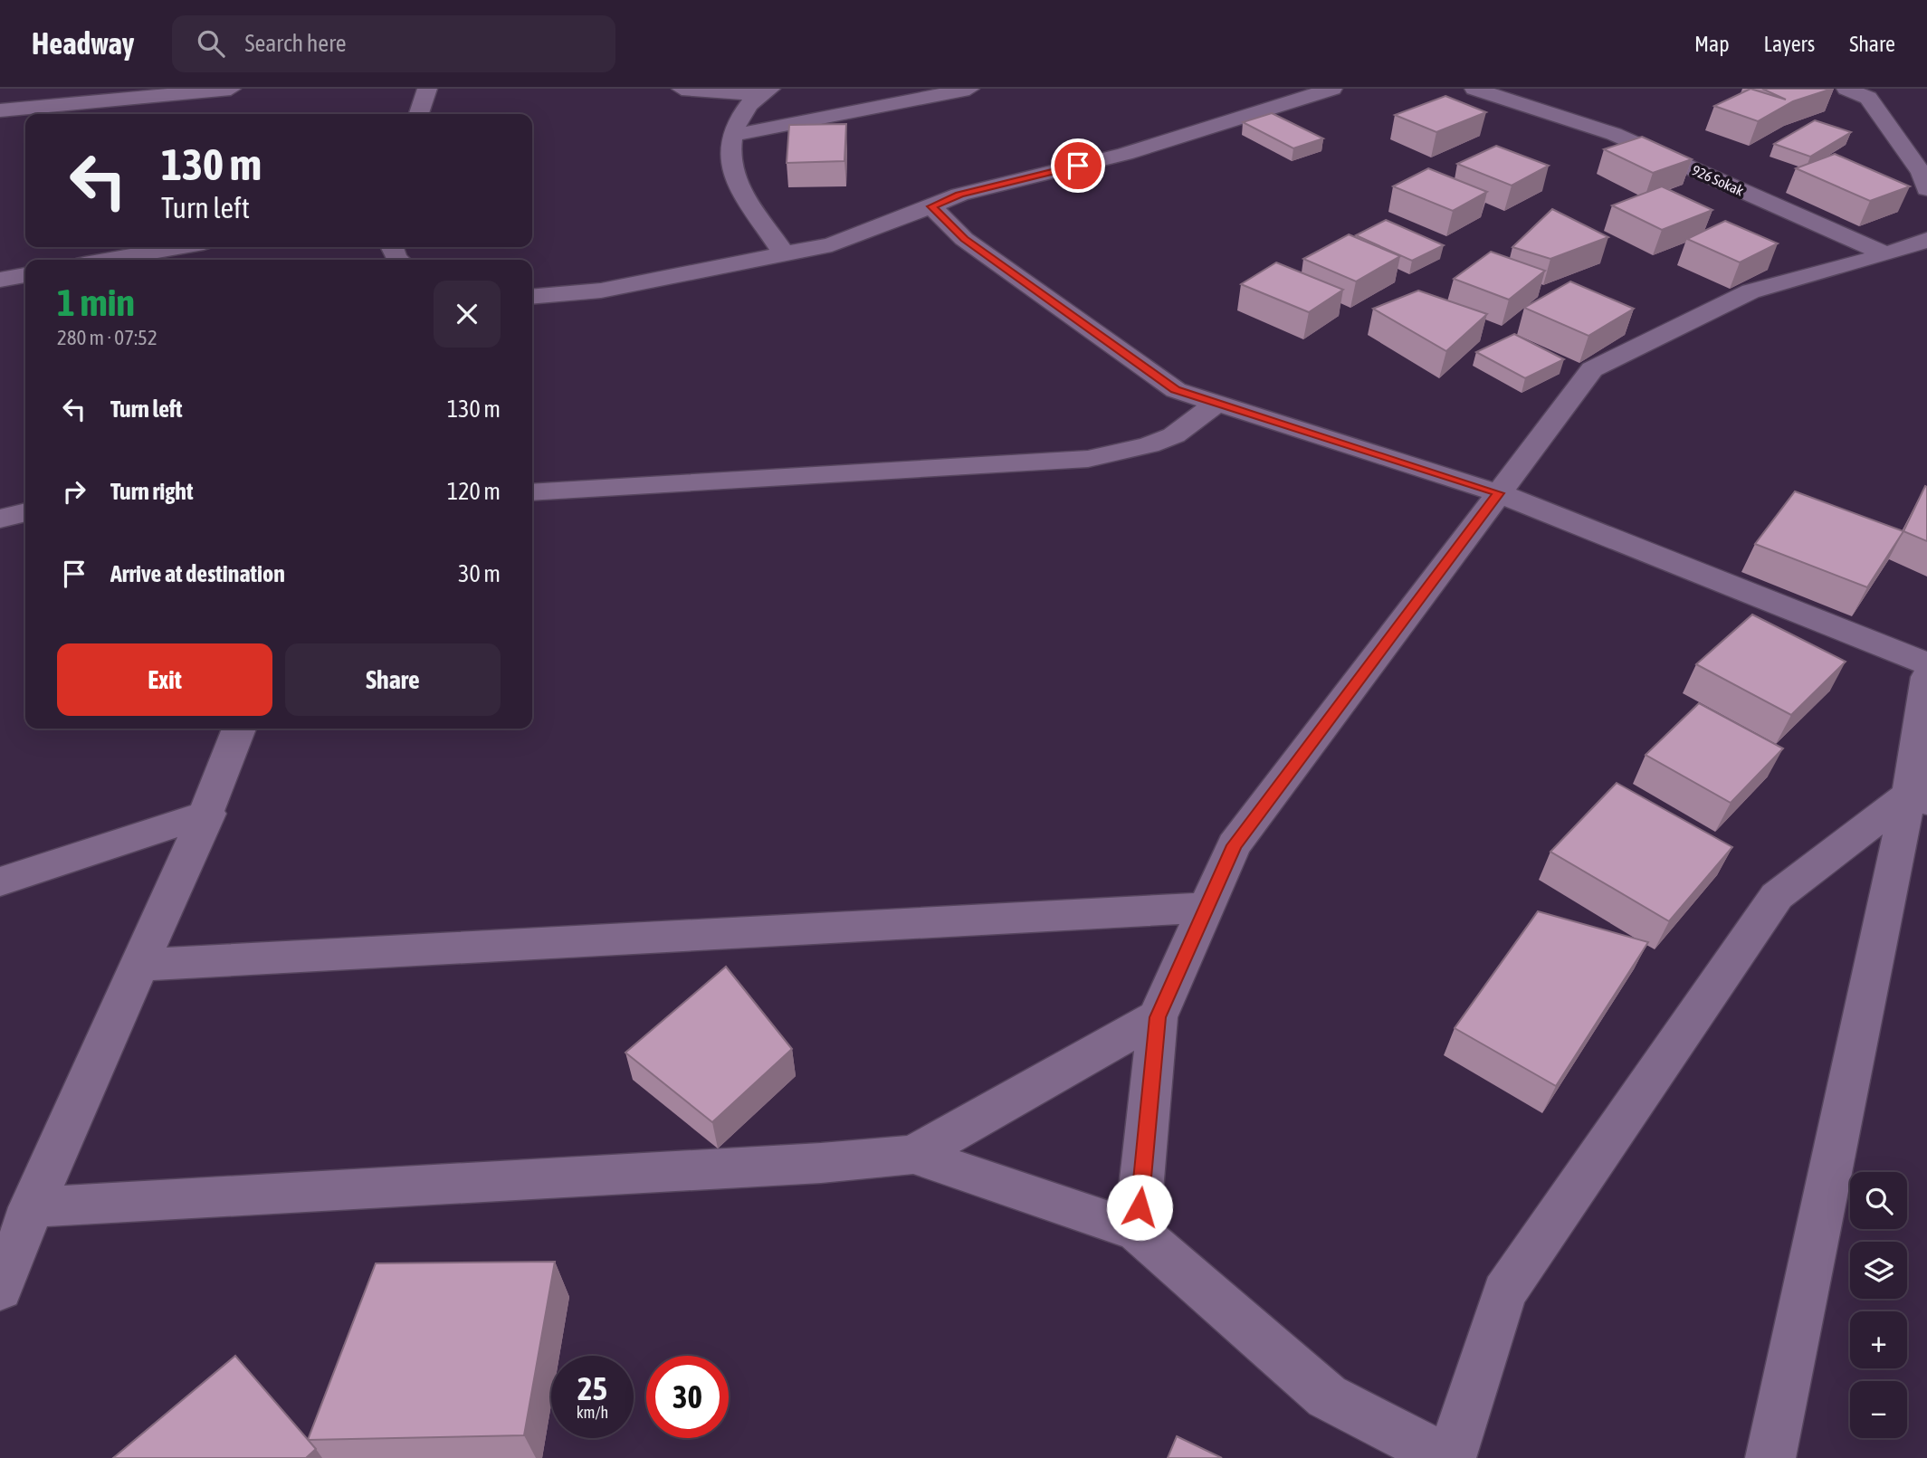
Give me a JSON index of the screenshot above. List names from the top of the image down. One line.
{"streets":{"street":["926 Sokak"]},"page":{"header":"Headway","search":"Search here","nav":["Map","Layers","Share"],"turn":["130 m","Turn left"],"heading":["1 min","280 m · 07:52"],"list":[{"name":"Turn left","value":"130 m"},{"name":"Turn right","value":"120 m"},{"name":"Arrive at destination","value":"30 m"}],"buttons":["Exit","Share"],"map_buttons":["+","−"],"speed":"25 km/h","limit":"30"}}
